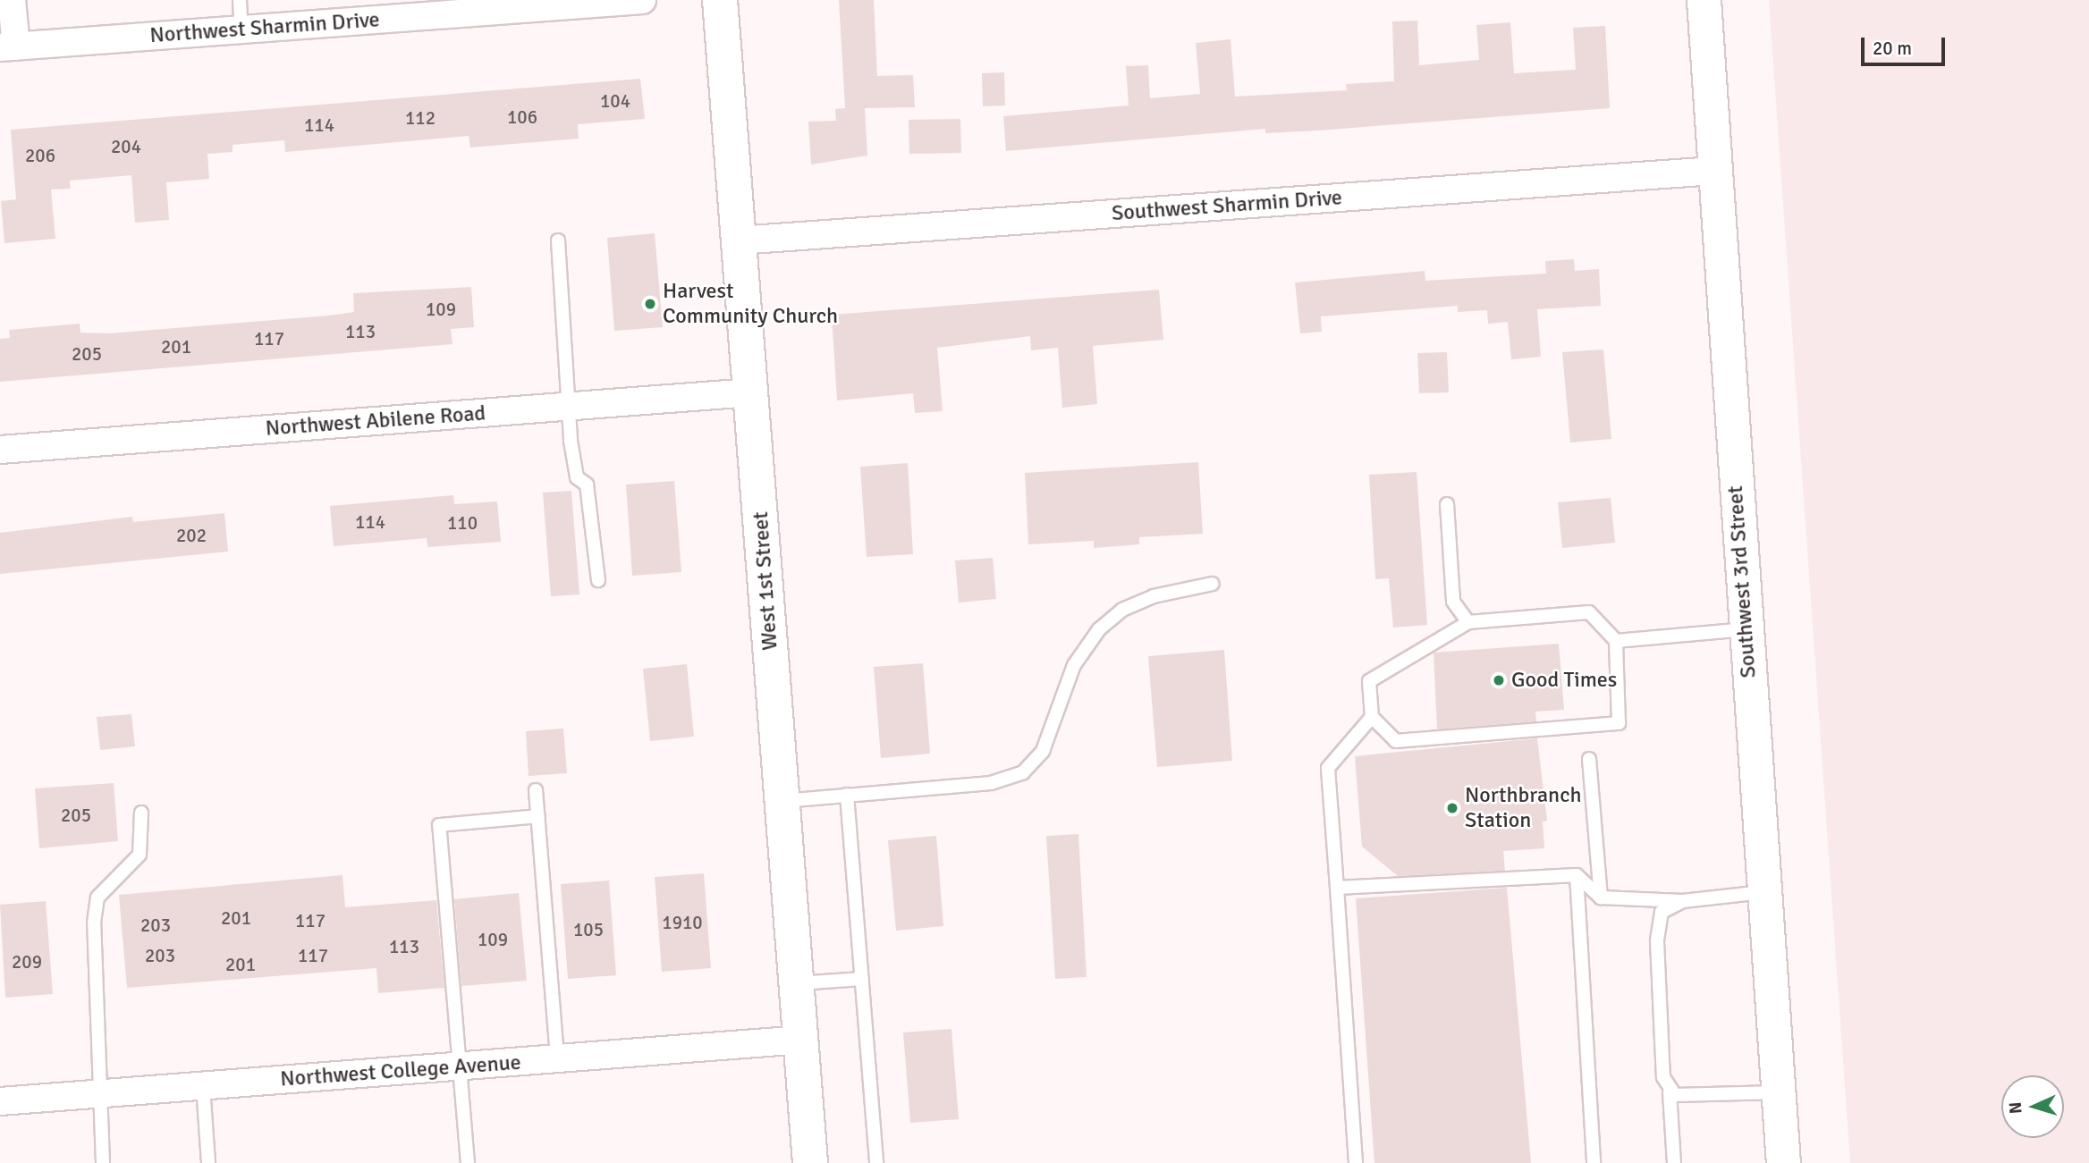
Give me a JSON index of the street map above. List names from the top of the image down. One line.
{"streets":{"main road":["West 1st Street"],"street":["Northwest Sharmin Drive","Southwest Sharmin Drive","Northwest Abilene Road","Southwest 3rd Street","Northwest College Avenue"]},"crossings":[["Southwest Sharmin Drive","West 1st Street"],["Southwest Sharmin Drive","Southwest 3rd Street"],["Northwest Abilene Road","West 1st Street"],["West 1st Street","Northwest College Avenue"]],"places":["Harvest Community Church","Good Times","Northbranch Station"],"house_numbers":["104","106","112","114","204","206","109","113","117","201","205","114","110","202","205","201","117","1910","203","105","109","113","203","117","209","201"],"scale_bar":"20 m","north":"left"}
